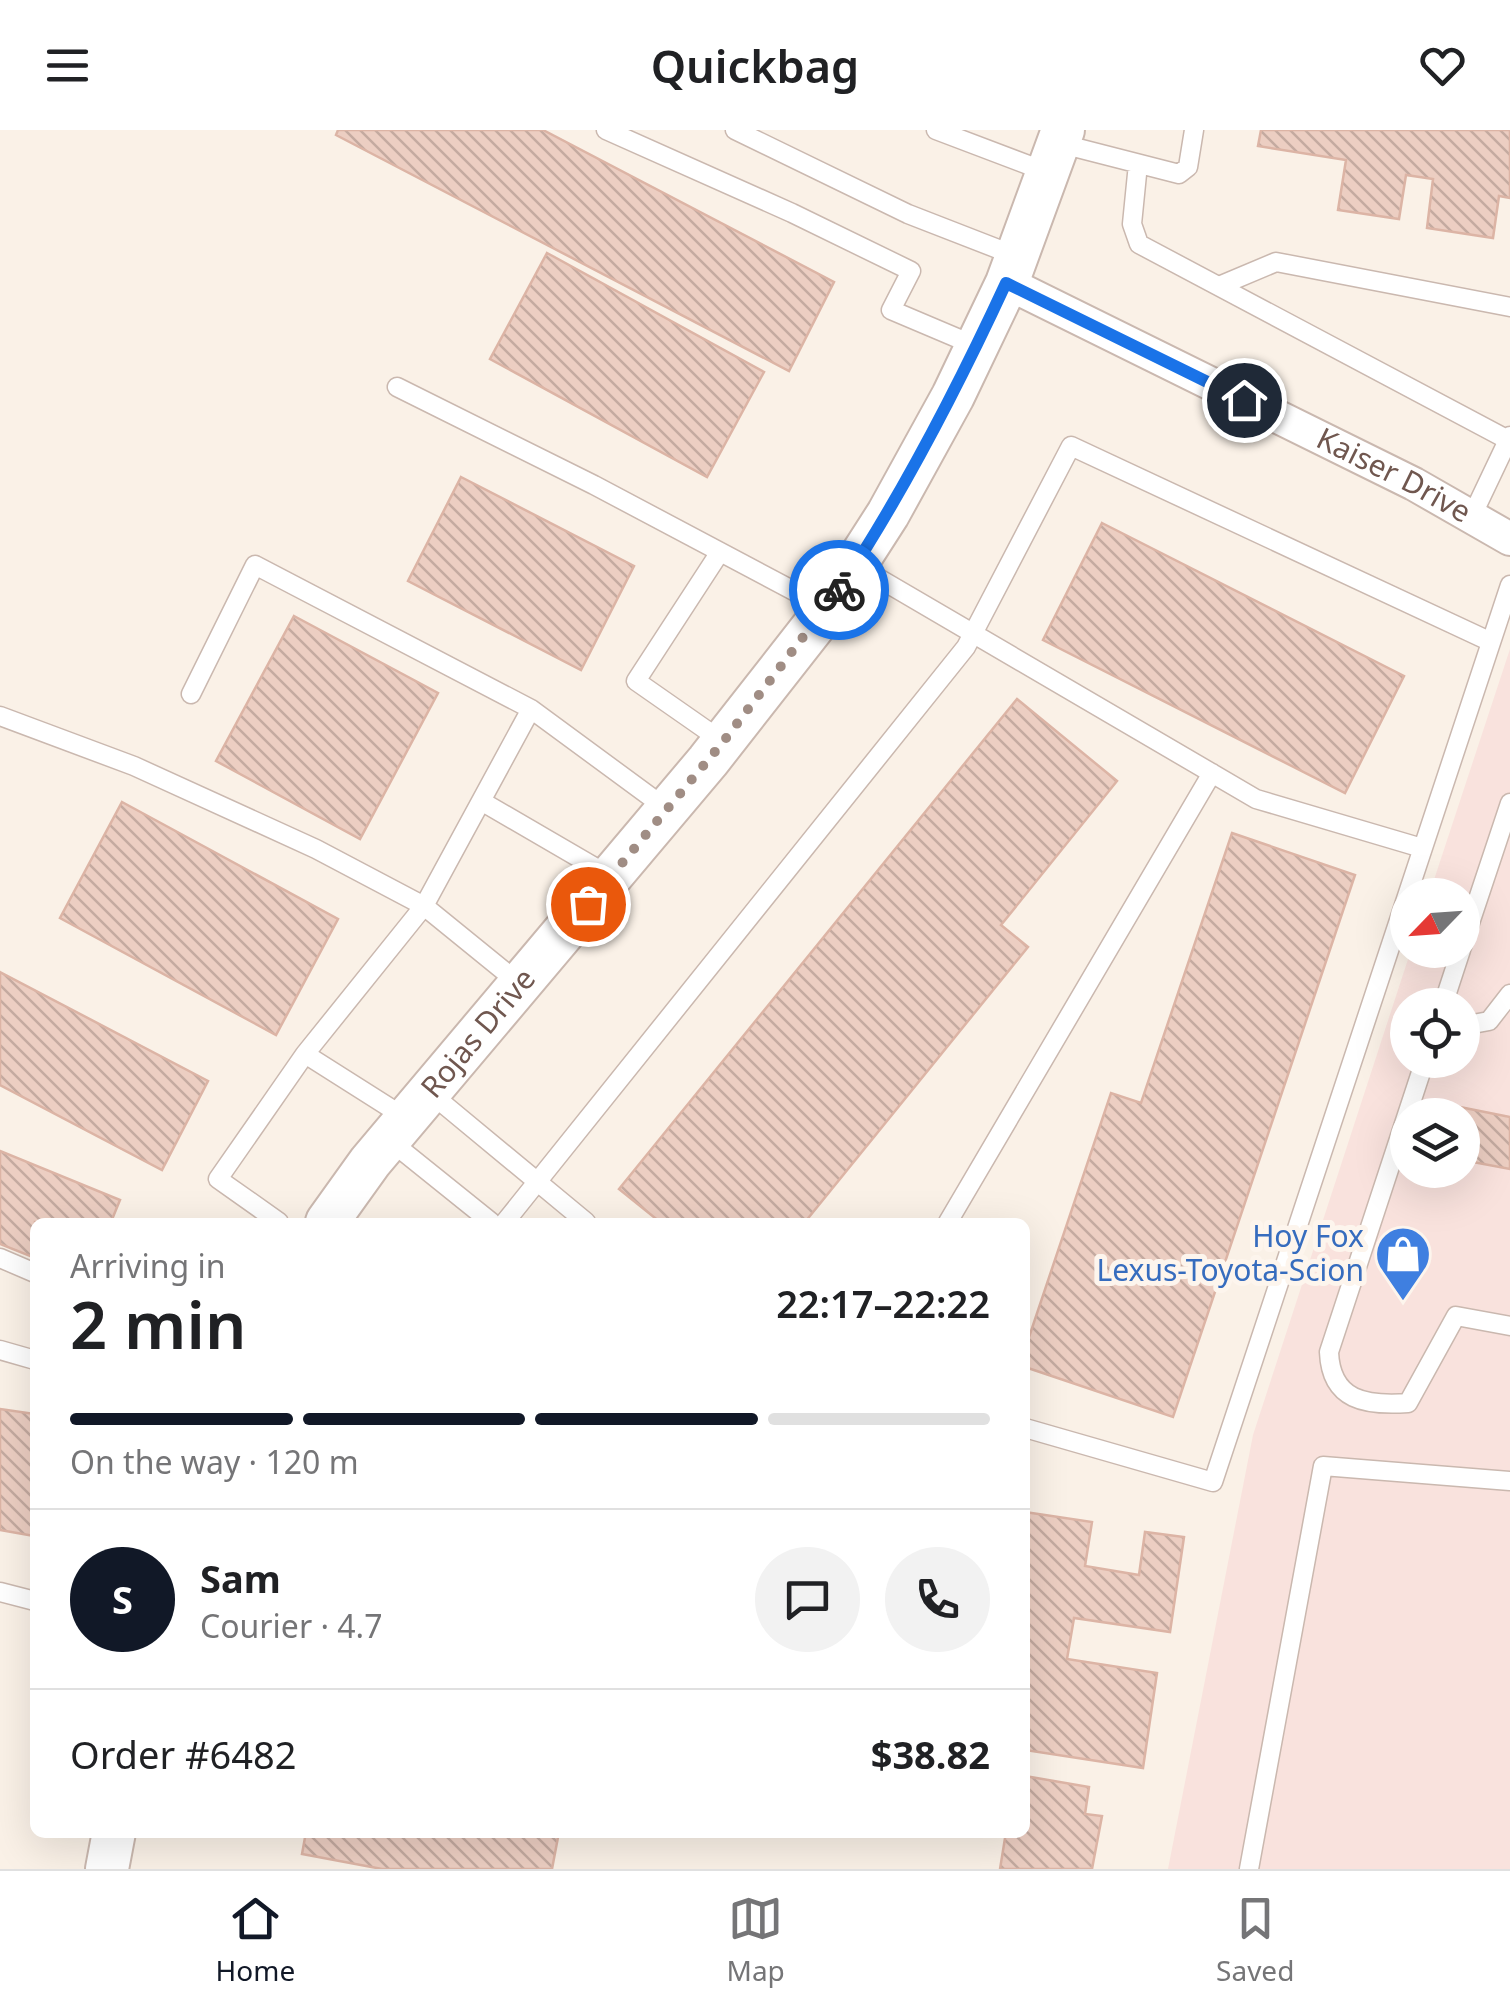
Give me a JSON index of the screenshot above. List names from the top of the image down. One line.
{"streets":{"street":["Kaiser Drive","Rojas Drive"]},"crossings":[["Kaiser Drive","Rojas Drive"]],"places":{"shop":["Hoy Fox Lexus-Toyota-Scion"]},"north":"bottom left","page":{"header":"Quickbag","heading":["2 min","Arriving in","22:17–22:22"],"panel":["Sam","Courier · 4.7","Order #6482","$38.82"],"bar":"On the way · 120 m","round":"S","tabs":["Home","Map","Saved"]}}
